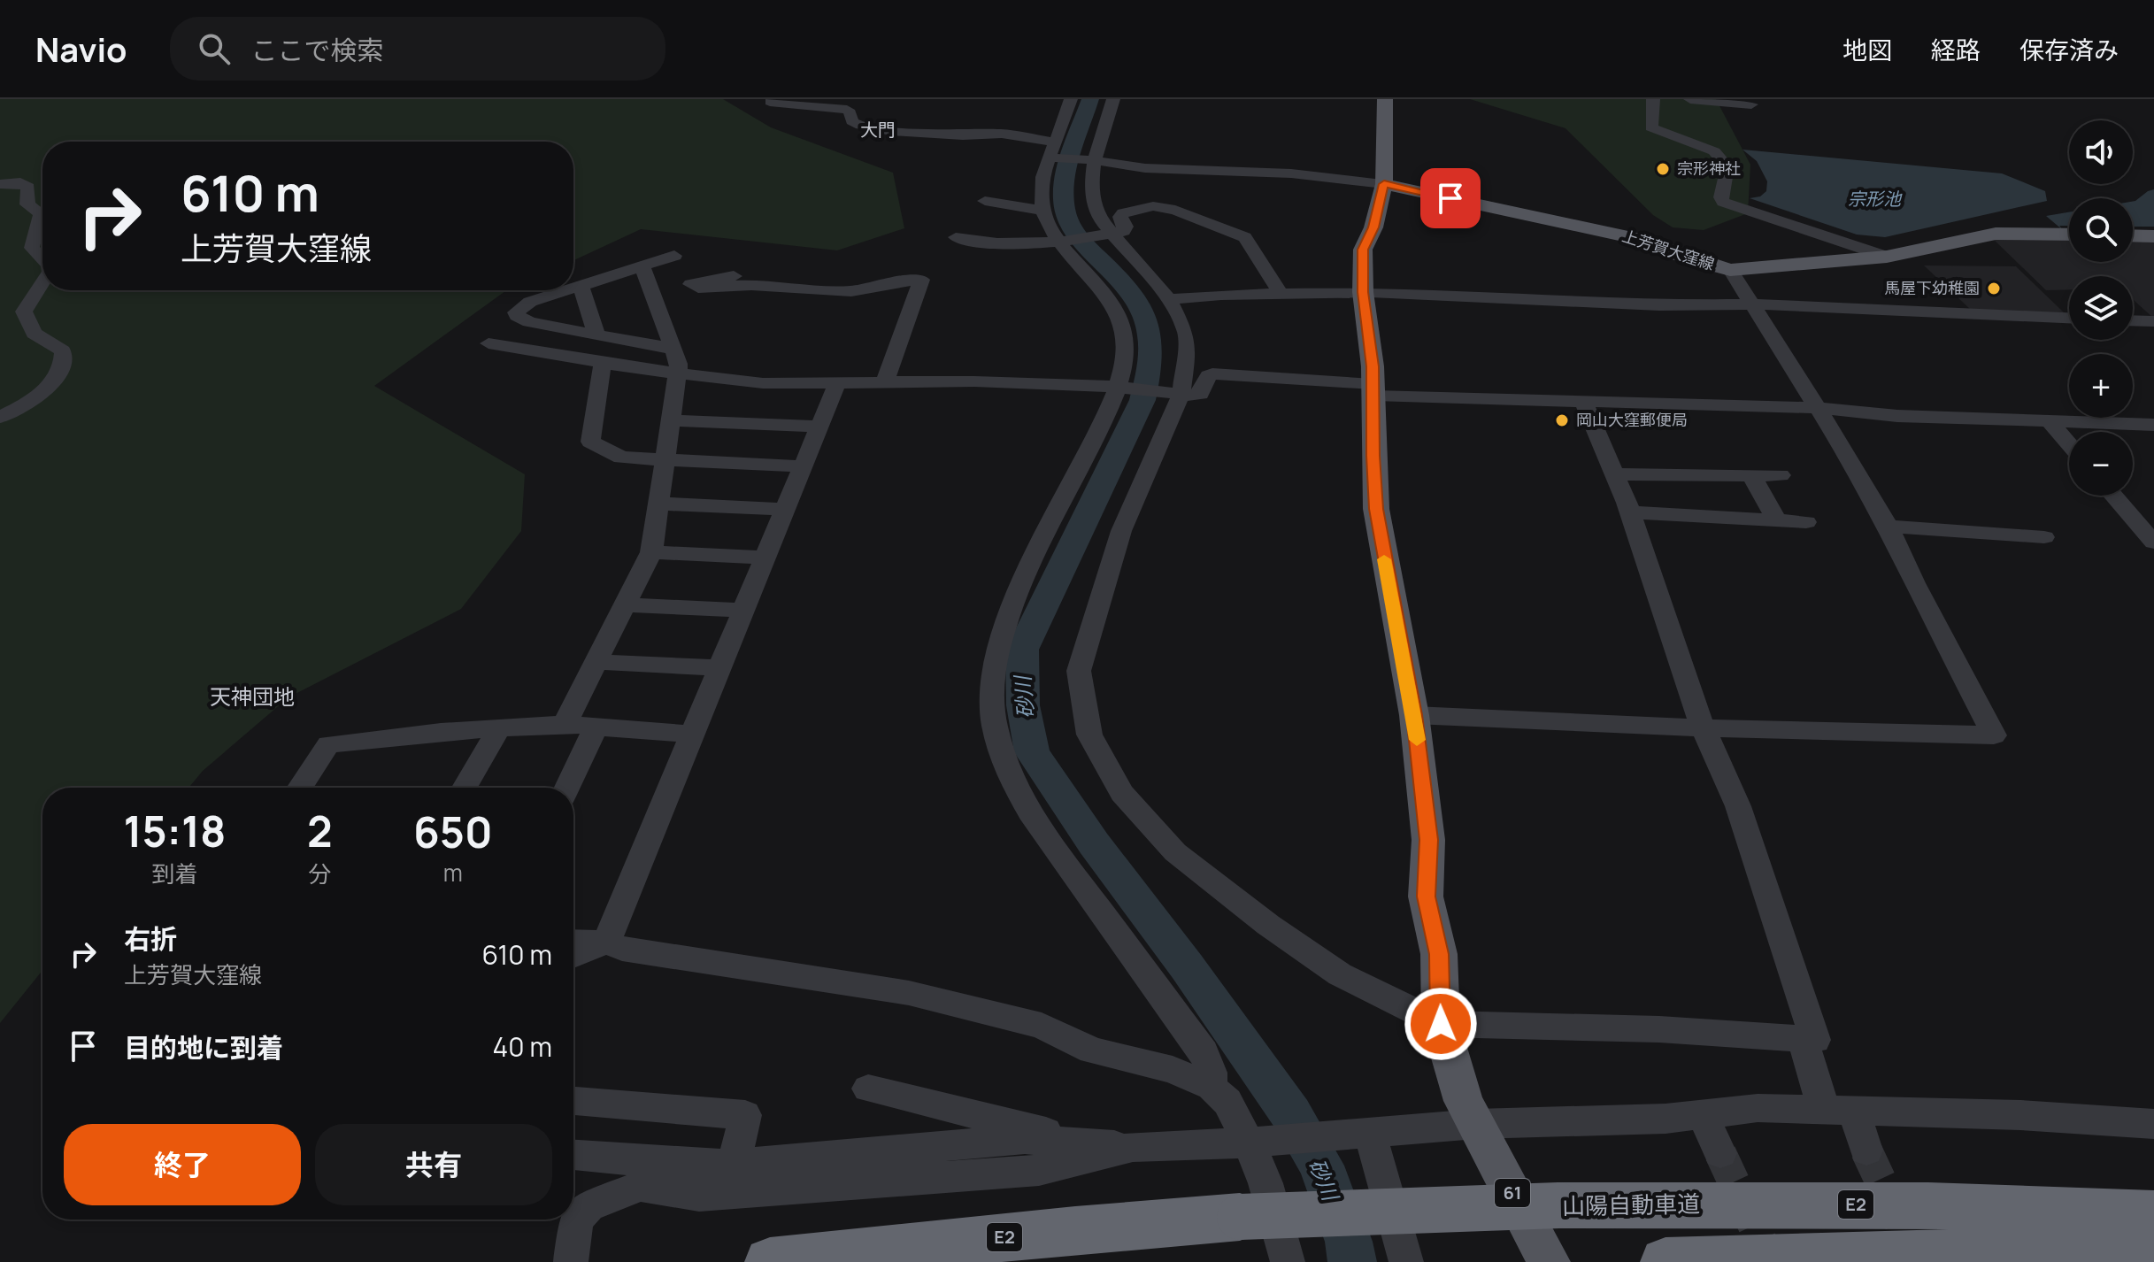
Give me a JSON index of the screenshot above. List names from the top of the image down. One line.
{"streets":{"highway":["E2","山陽自動車道"],"main road":["上芳賀大窪線","61"]},"crossings":[["上芳賀大窪線","61"]],"districts":["大門","天神団地"],"water":["宗形池","砂川"],"places":["宗形神社","馬屋下幼稚園","岡山大窪郵便局"],"page":{"header":"Navio","search":"ここで検索","nav":["地図","経路","保存済み"],"map_buttons":["+","−"],"turn":["610 m","上芳賀大窪線"],"eta":["15:18","到着","2","分","650","m"],"list":[{"name":"右折","note":"上芳賀大窪線","value":"610 m"},{"name":"目的地に到着","value":"40 m"}],"buttons":["終了","共有"]}}
